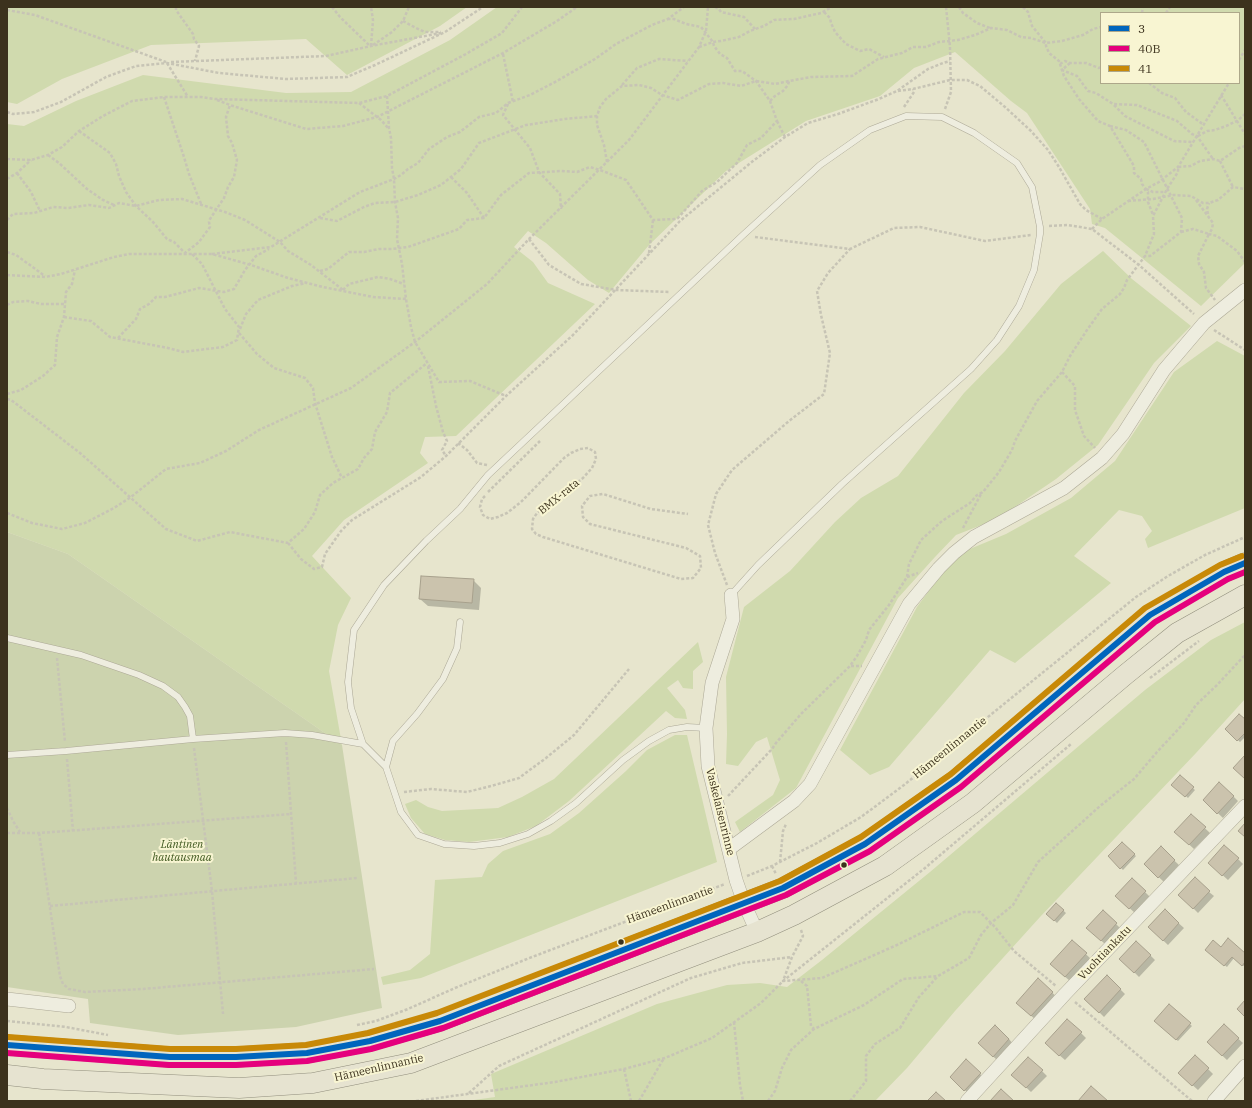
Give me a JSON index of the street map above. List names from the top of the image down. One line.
{"streets":{"main road":["Hämeenlinnantie"],"street":["Vaskelaisenrinne","Vuohtiankatu"],"path":["BMX-rata"]},"crossings":[["Hämeenlinnantie","Vaskelaisenrinne"]],"parks":["Läntinen hautausmaa"],"lines":["transit line 41","transit line 3","transit line 40B"],"legend":["3","40B","41"]}
